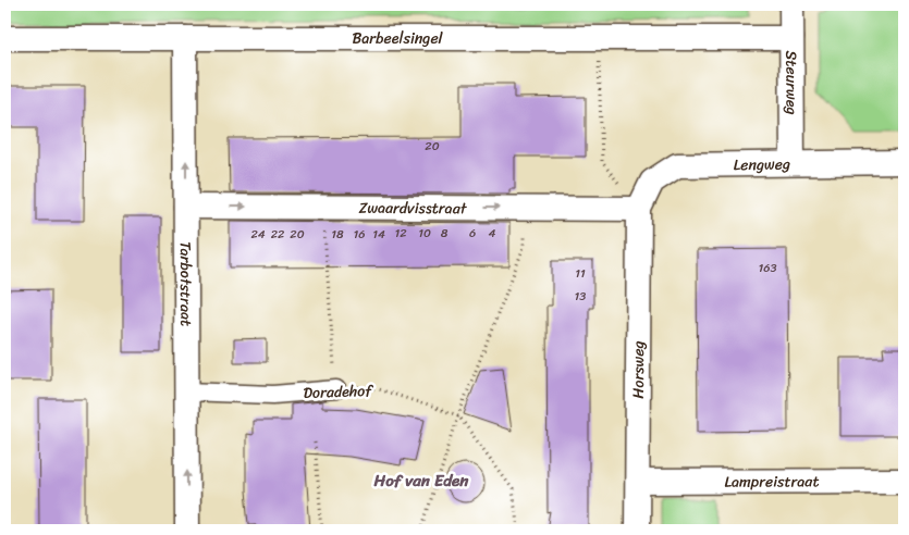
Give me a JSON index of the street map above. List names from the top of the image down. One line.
{"streets":{"street":["Barbeelsingel","Steurweg","Lengweg","Zwaardvisstraat","Tarbotstraat","Horsweg","Doradehof","Lampreistraat"]},"crossings":[["Barbeelsingel","Steurweg"],["Barbeelsingel","Tarbotstraat"],["Steurweg","Lengweg"],["Lengweg","Zwaardvisstraat"],["Lengweg","Horsweg"],["Zwaardvisstraat","Tarbotstraat"],["Zwaardvisstraat","Horsweg"],["Tarbotstraat","Doradehof"],["Horsweg","Lampreistraat"]],"one_way":["Zwaardvisstraat","Tarbotstraat"],"districts":["Hof van Eden"],"house_numbers":["20","12","10","8","6","4","24","22","20","18","16","14","163","11","13"]}
